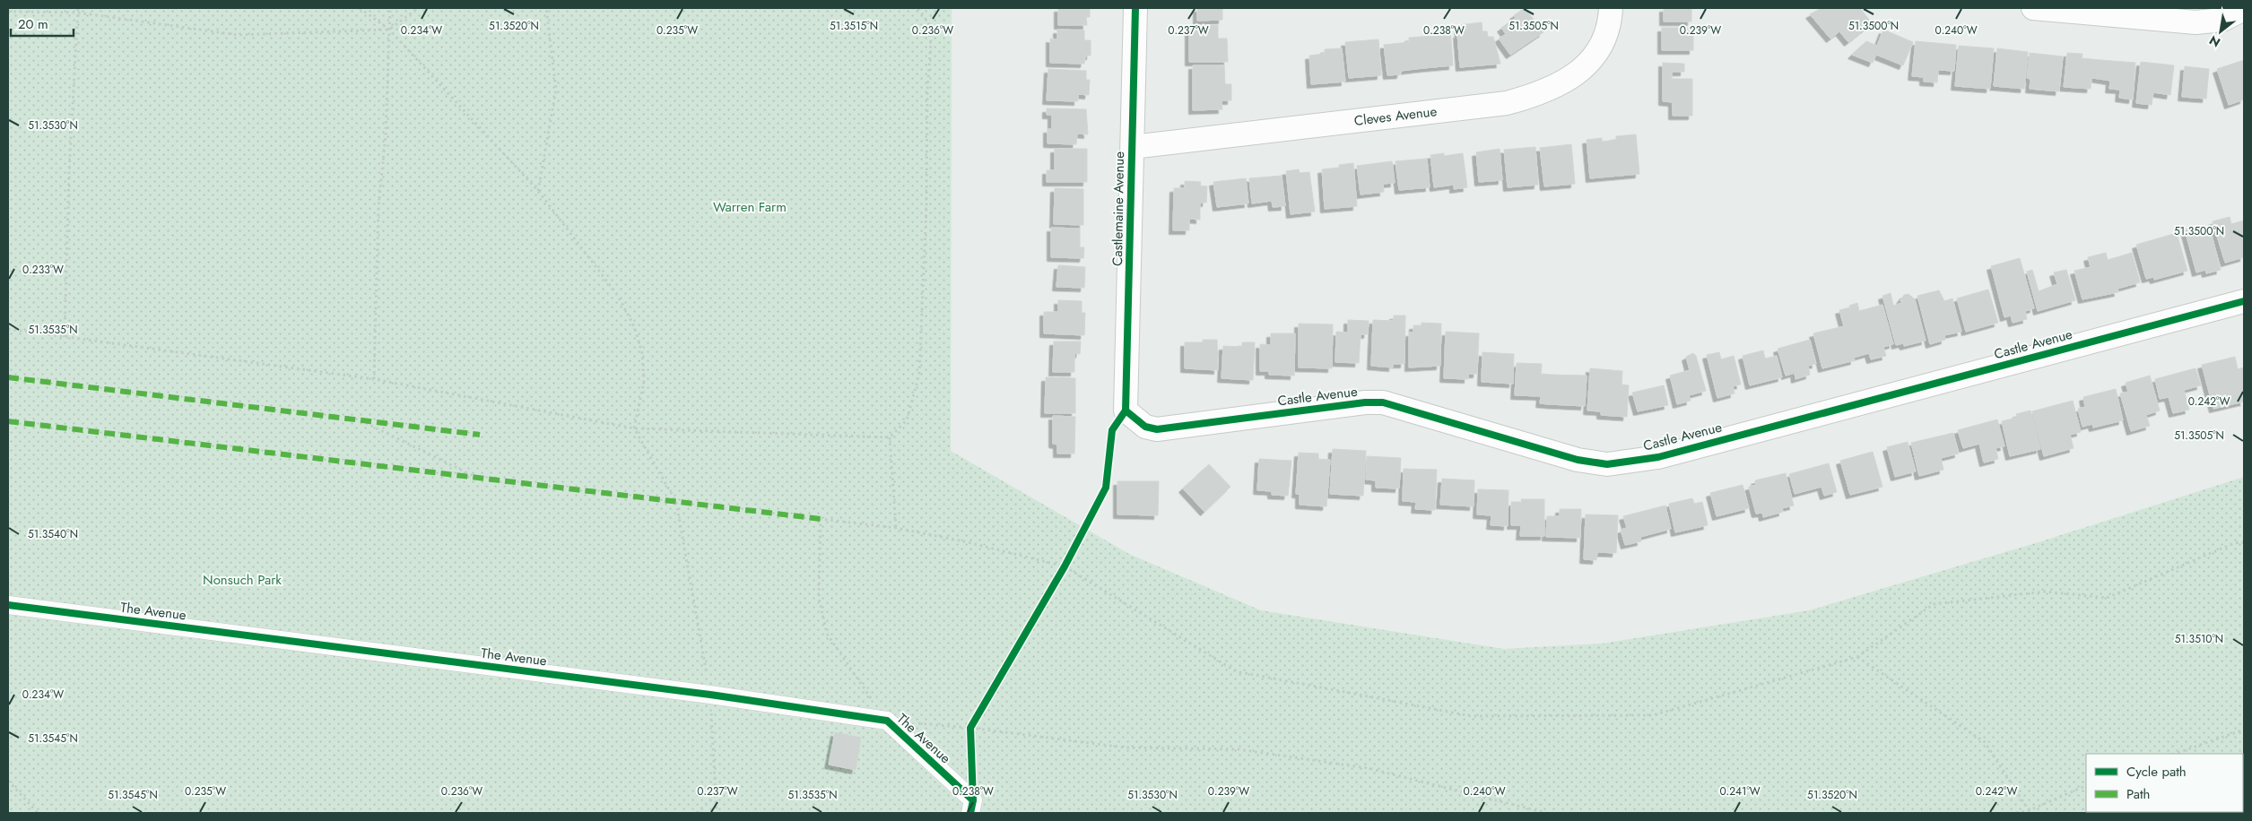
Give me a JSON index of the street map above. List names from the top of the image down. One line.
{"streets":{"street":["Cleves Avenue","Castlemaine Avenue","Castle Avenue","The Avenue"]},"crossings":[["Cleves Avenue","Castlemaine Avenue"],["Castlemaine Avenue","Castle Avenue"]],"parks":["Warren Farm","Nonsuch Park"],"legend":["Cycle path","Path"],"scale_bar":"20 m","north":"bottom left","coordinates":["51.3520°N","51.3515°N","51.3505°N","51.3500°N","0.234°W","0.235°W","0.236°W","0.237°W","0.238°W","0.239°W","0.240°W","51.3530°N","0.233°W","51.3535°N","0.242°W","51.3540°N","51.3510°N","51.3545°N","0.241°W"]}
